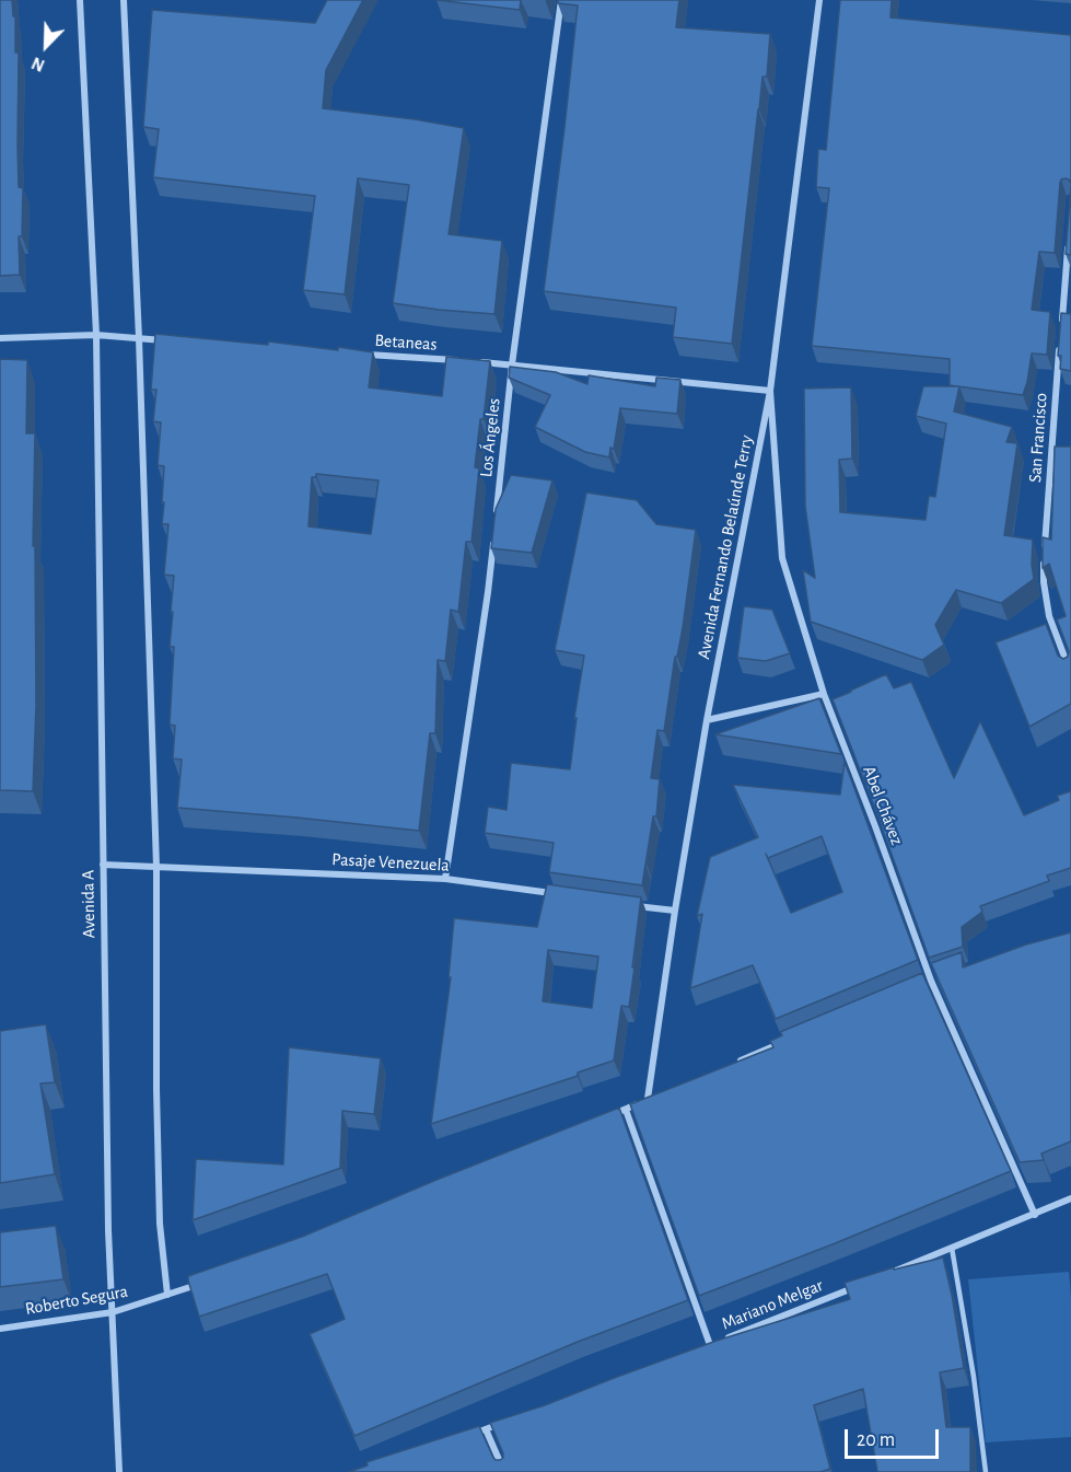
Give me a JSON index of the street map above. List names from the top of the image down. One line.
{"streets":{"street":["Betaneas","Los Ángeles","San Francisco","Avenida Fernando Belaúnde Terry","Abel Chávez","Pasaje Venezuela","Avenida A","Roberto Segura","Mariano Melgar"]},"crossings":[["Avenida Fernando Belaúnde Terry","Abel Chávez"],["Pasaje Venezuela","Avenida A"],["Avenida A","Roberto Segura"]],"scale_bar":"20 m","north":"bottom left"}
